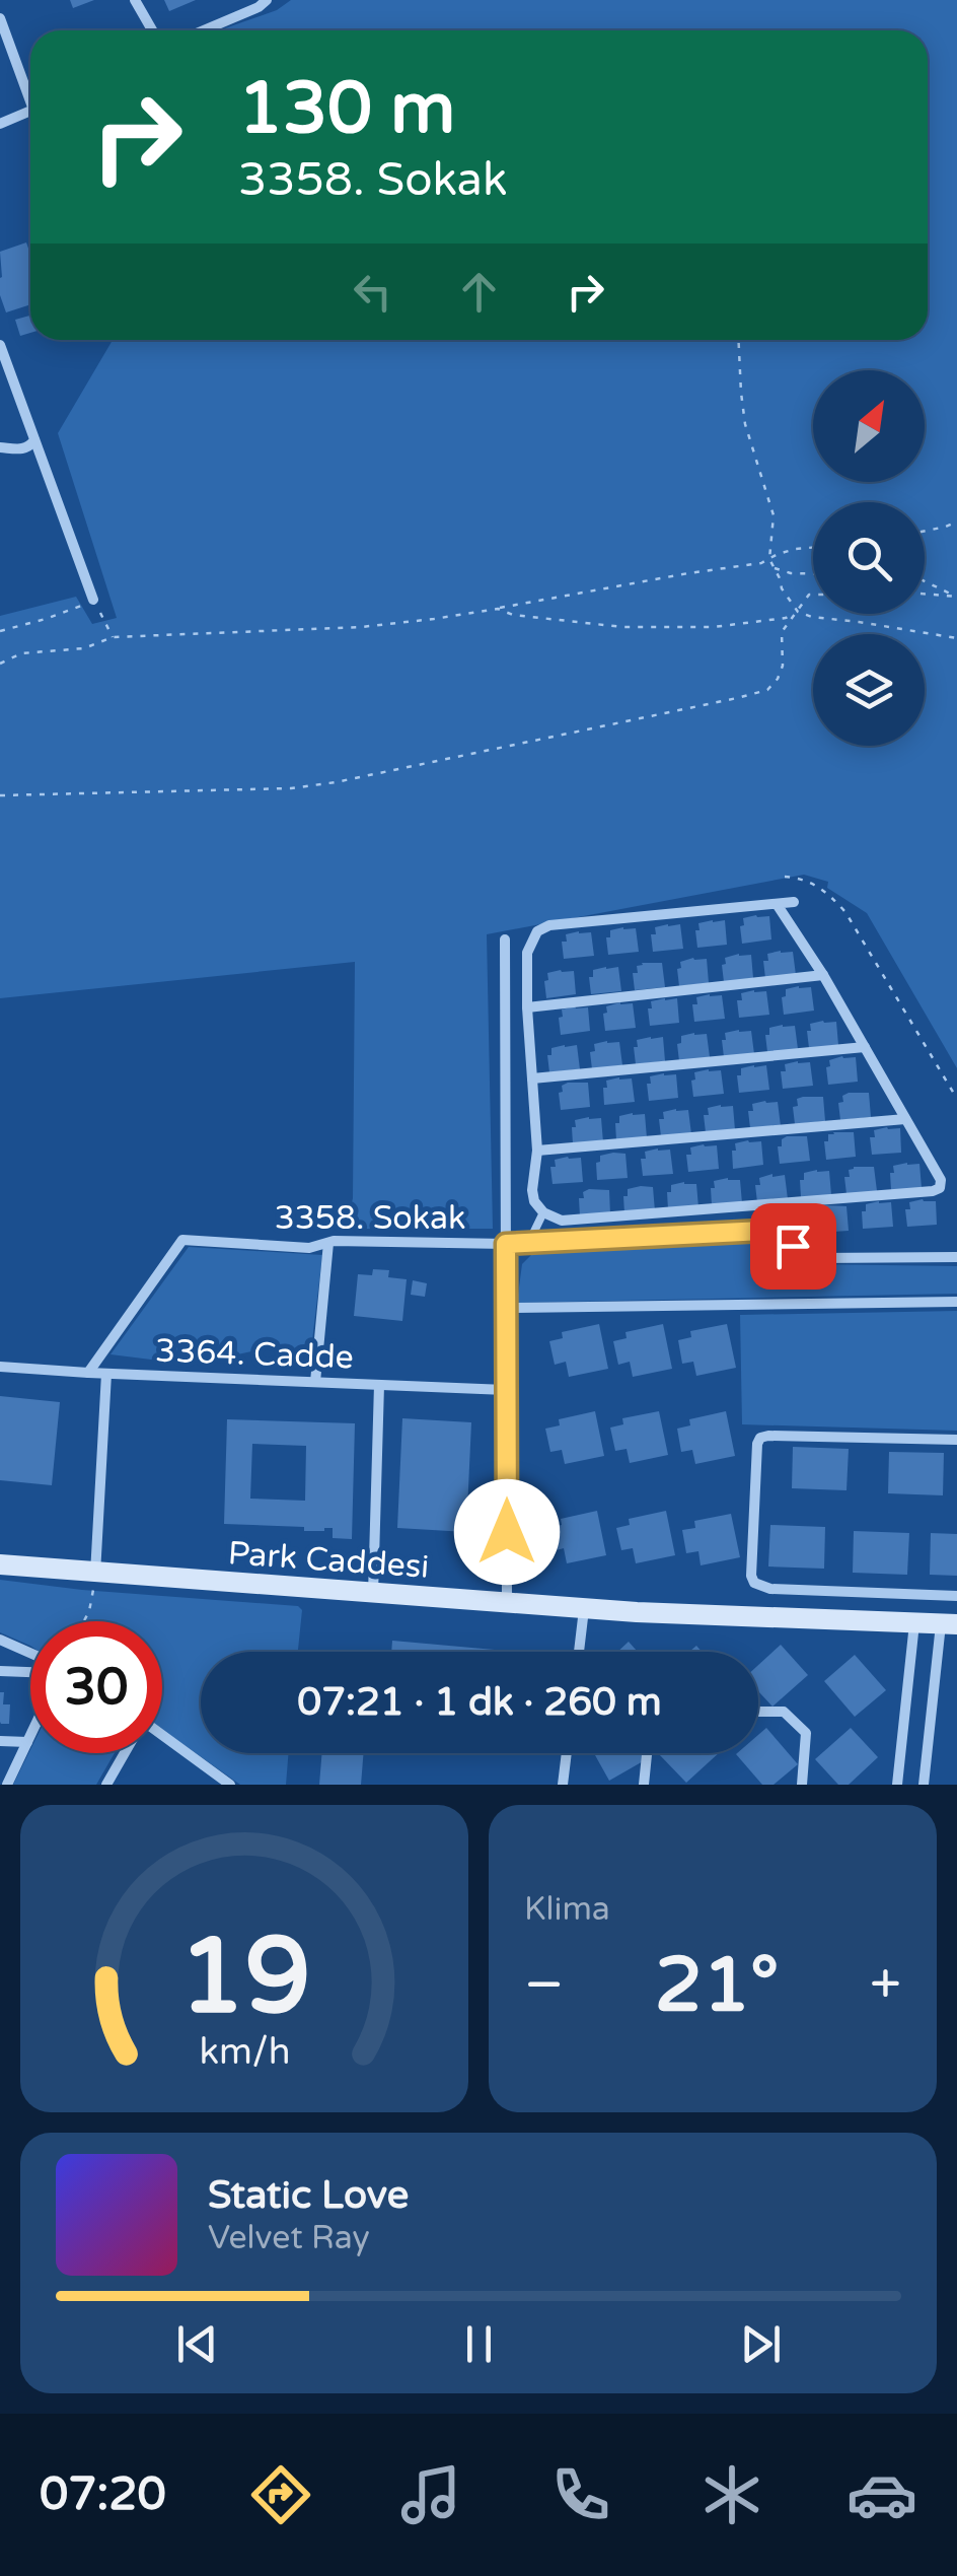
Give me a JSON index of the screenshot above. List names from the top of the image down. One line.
{"streets":{"street":["3358. Sokak","3364. Cadde","Park Caddesi"]},"crossings":[["3358. Sokak","3364. Cadde"]],"north":"top right","page":{"turn":["130 m","3358. Sokak"],"limit":"30","trip":"07:21 · 1 dk · 260 m","tile":"Klima","heat":["−","21°","+"],"song":["Static Love","Velvet Ray"],"tabs":"07:20","gauge":["19","km/h"]}}
